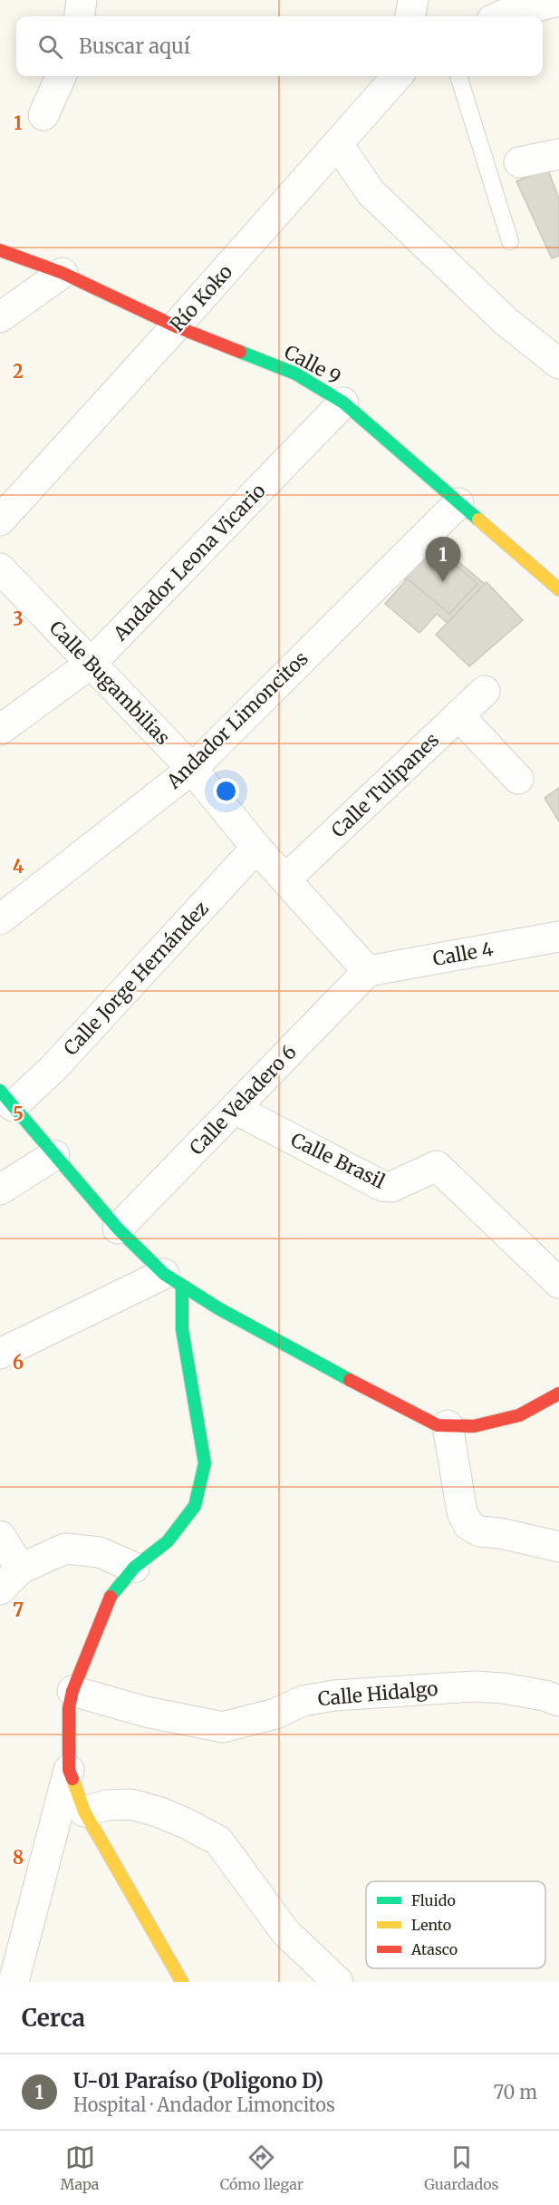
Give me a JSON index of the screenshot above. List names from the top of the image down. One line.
{"streets":{"street":["Río Koko","Calle 9","Andador Leona Vicario","Calle Bugambilias","Andador Limoncitos","Calle Tulipanes","Calle 4","Calle Jorge Hernández","Calle Veladero 6","Calle Brasil","Calle Hidalgo"]},"crossings":[["Río Koko","Calle 9"],["Calle 9","Andador Leona Vicario"],["Calle 9","Andador Limoncitos"],["Andador Leona Vicario","Calle Bugambilias"],["Calle Bugambilias","Andador Limoncitos"],["Calle Bugambilias","Calle Tulipanes"],["Calle Bugambilias","Calle 4"],["Calle Bugambilias","Calle Jorge Hernández"],["Calle Bugambilias","Calle Veladero 6"],["Calle 4","Calle Veladero 6"],["Calle Veladero 6","Calle Brasil"]],"legend":["Fluido","Lento","Atasco"],"page":{"search":"Buscar aquí","pins":"1","heading":"Cerca","list":[{"mark":"1","name":"U-01 Paraíso (Poligono D)","note":"Hospital · Andador Limoncitos","value":"70 m"}],"nav":["Mapa","Cómo llegar","Guardados"]},"grid":{"rows":["1","2","3","4","5","6","7","8"]}}
